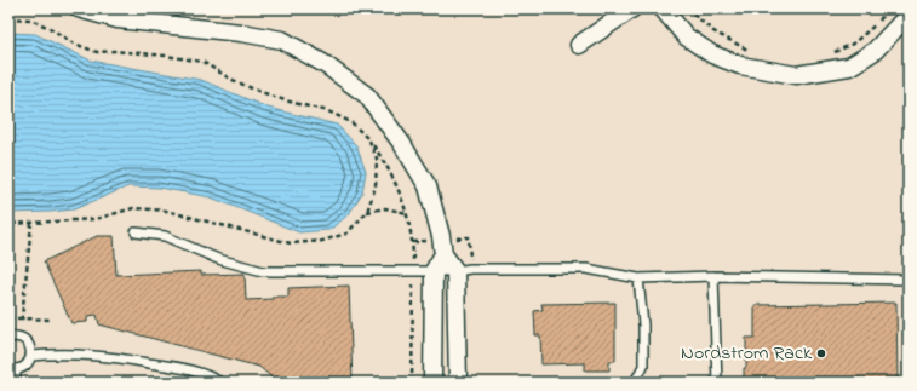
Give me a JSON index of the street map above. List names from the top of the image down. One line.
{"places":["Nordstrom Rack"]}
